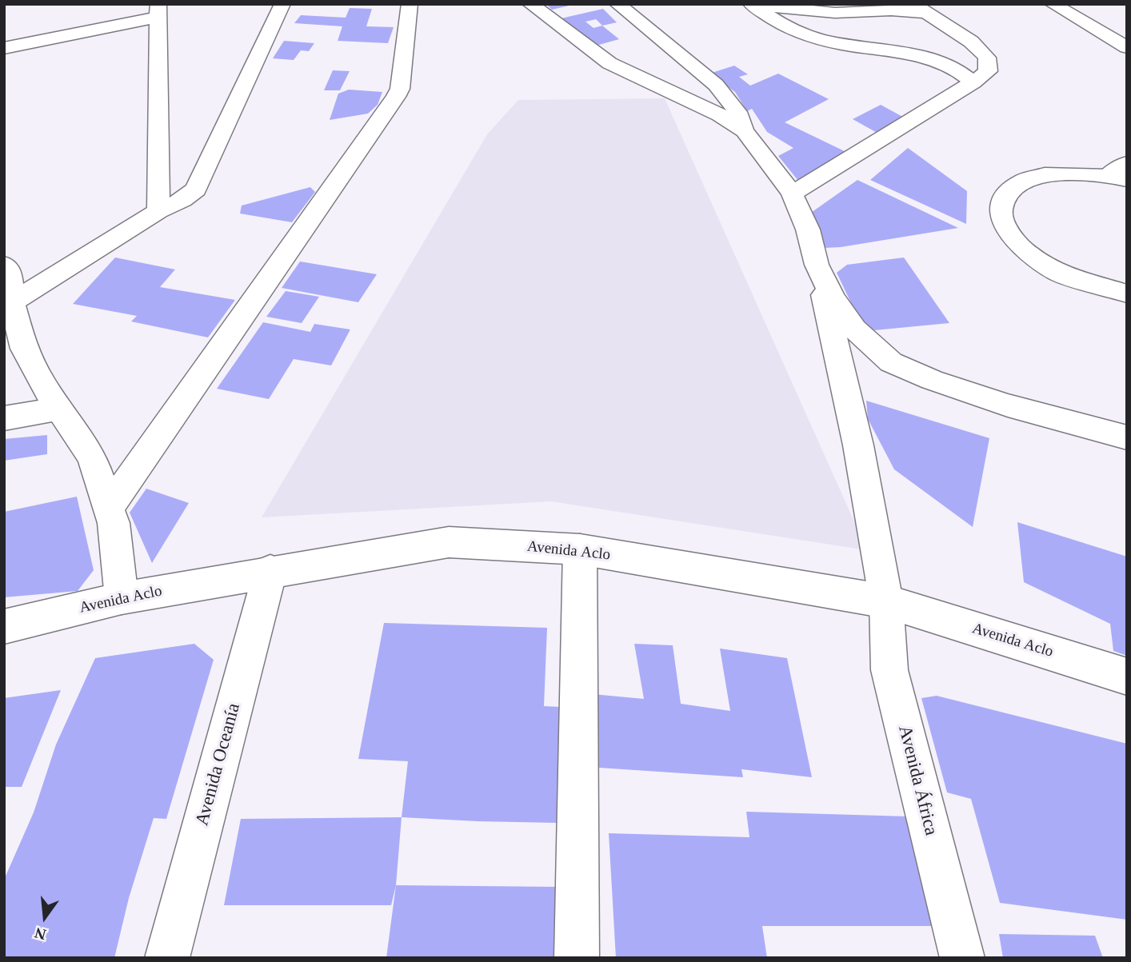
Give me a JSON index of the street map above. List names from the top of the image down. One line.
{"streets":{"street":["Avenida Aclo","Avenida Oceanía","Avenida África"]},"crossings":[["Avenida Aclo","Avenida Oceanía"],["Avenida Aclo","Avenida África"]],"north":"bottom"}
